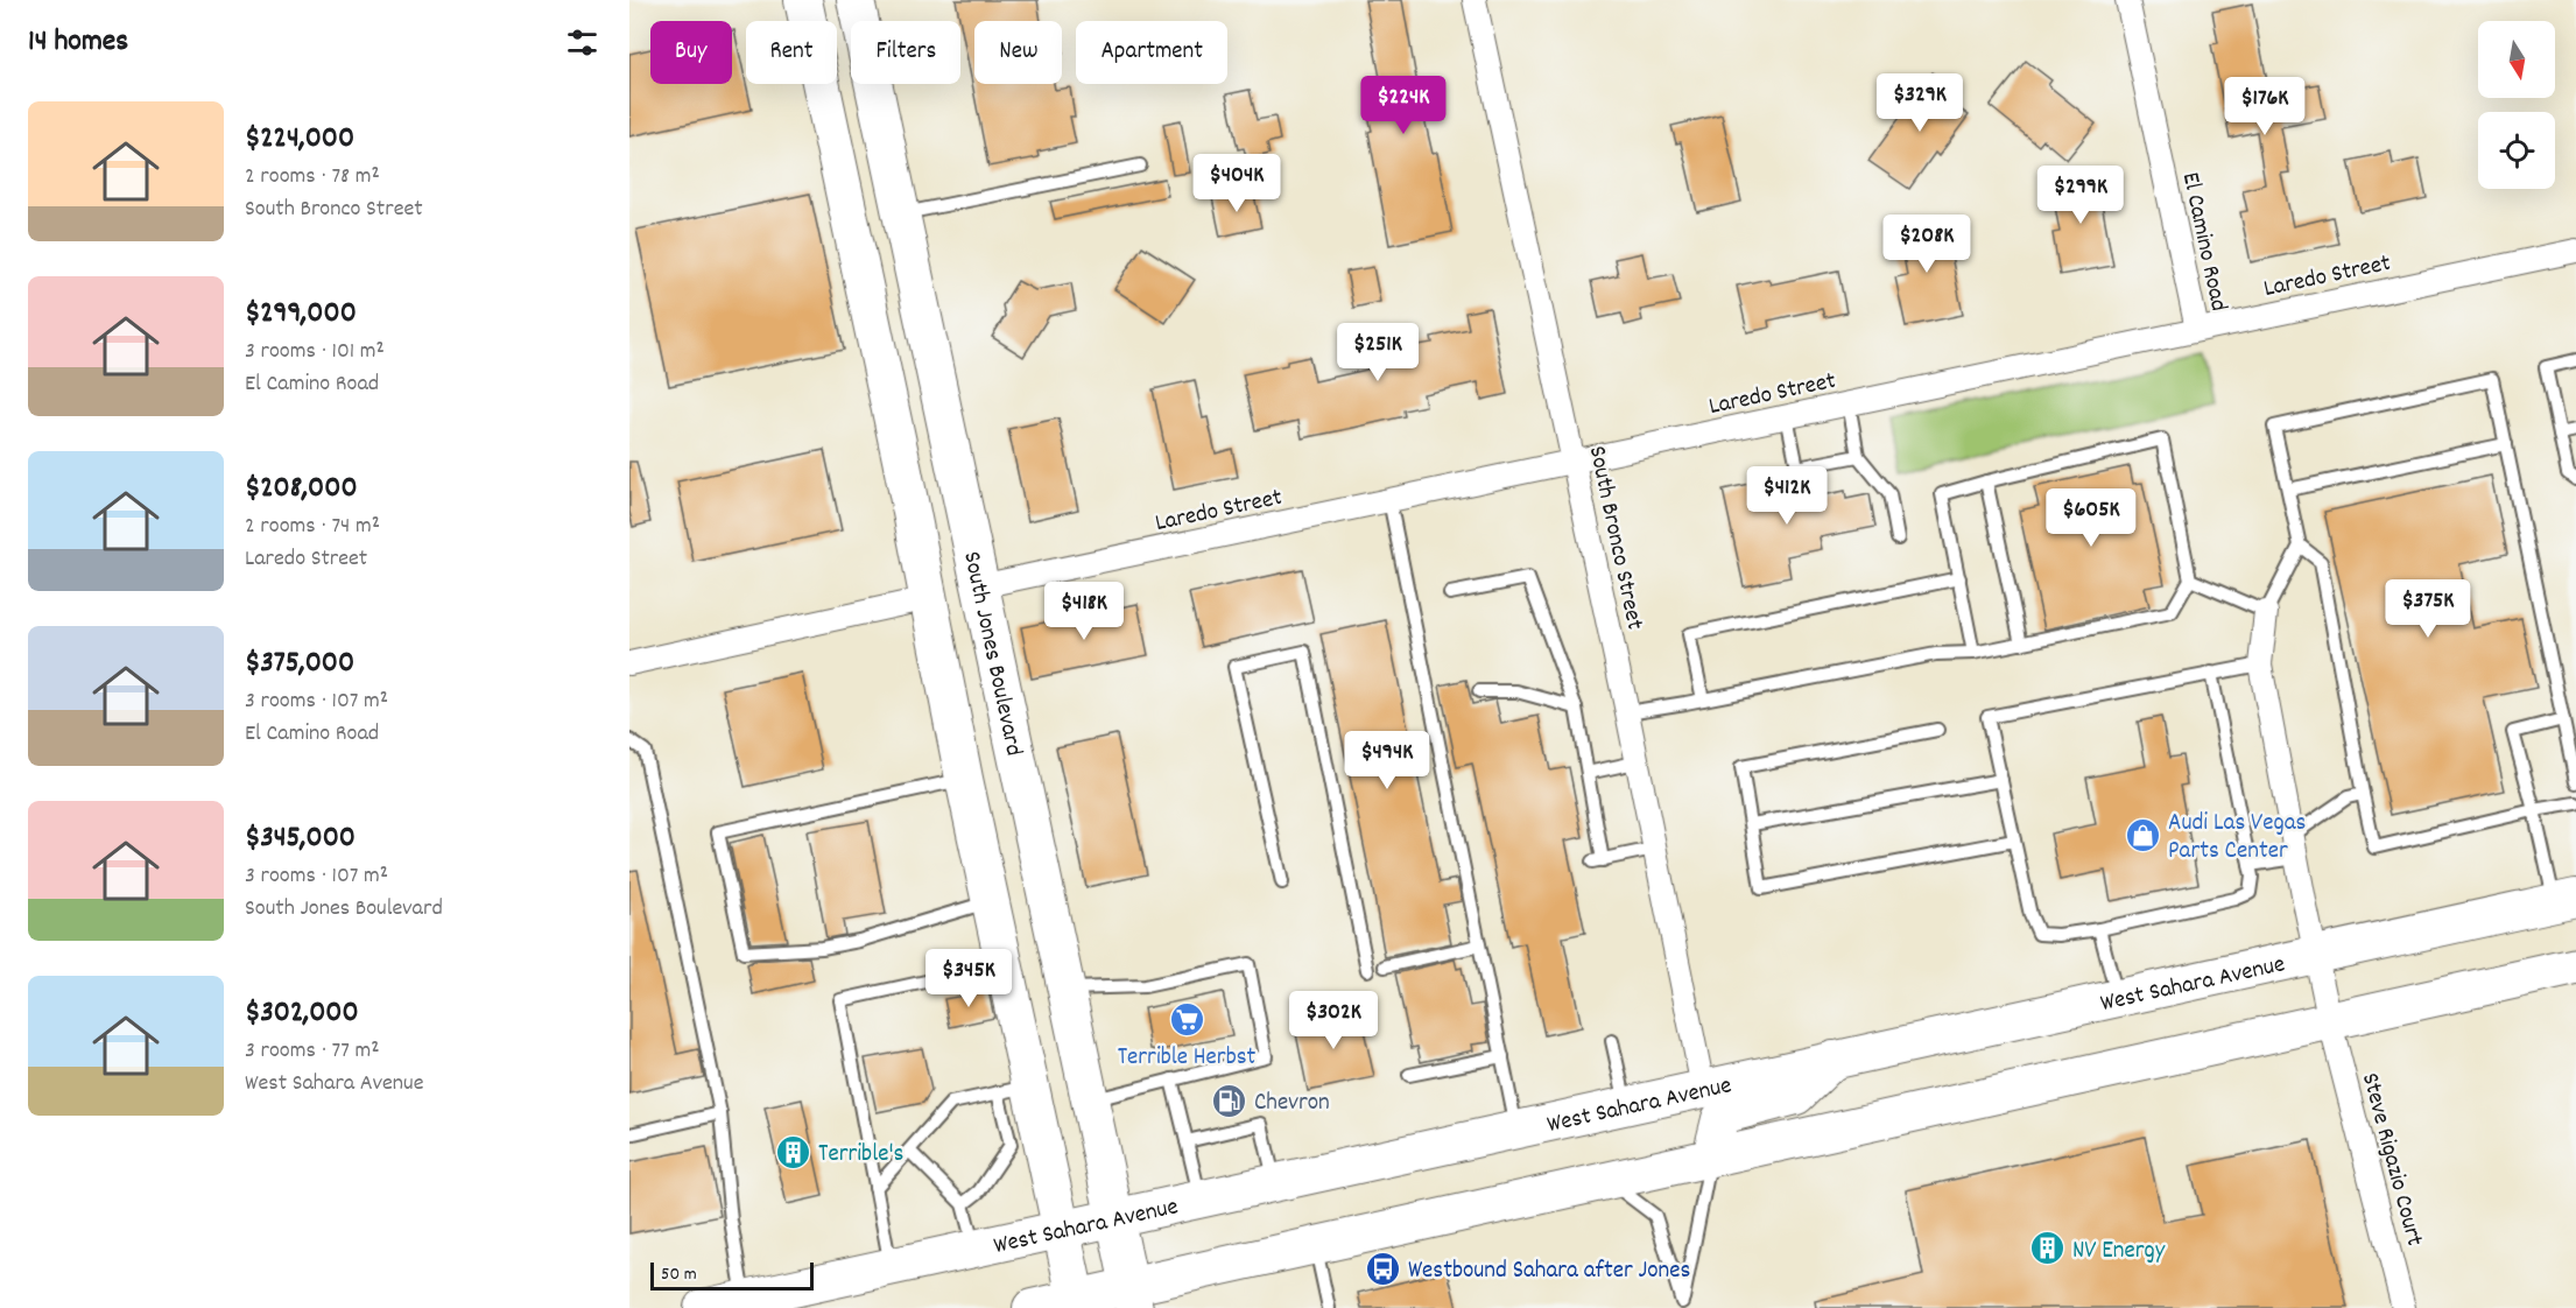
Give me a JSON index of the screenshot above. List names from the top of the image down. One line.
{"streets":{"main road":["South Jones Boulevard","West Sahara Avenue"],"street":["El Camino Road","Laredo Street","South Bronco Street","Steve Rigazio Court"]},"crossings":[["El Camino Road","Laredo Street"],["Laredo Street","South Bronco Street"],["Laredo Street","South Jones Boulevard"],["South Bronco Street","West Sahara Avenue"],["South Jones Boulevard","West Sahara Avenue"]],"places":{"shop":["Audi Las Vegas Parts Center"],"supermarket":["Terrible Herbst"],"fuel station":["Chevron"],"building":["Terrible's","NV Energy"],"bus stop":["Westbound Sahara after Jones"]},"scale_bar":"50 m","north":"bottom","page":{"heading":"14 homes","chip":["Buy","Rent","Filters","New","Apartment"],"price":["$329K","$224K","$176K","$404K","$299K","$208K","$251K","$412K","$605K","$375K","$418K","$494K","$345K","$302K"],"list":[{"name":"$224,000","note":"2 rooms · 78 m² · South Bronco Street"},{"name":"$299,000","note":"3 rooms · 101 m² · El Camino Road"},{"name":"$208,000","note":"2 rooms · 74 m² · Laredo Street"},{"name":"$375,000","note":"3 rooms · 107 m² · El Camino Road"},{"name":"$345,000","note":"3 rooms · 107 m² · South Jones Boulevard"},{"name":"$302,000","note":"3 rooms · 77 m² · West Sahara Avenue"}],"scale":"50 m"}}
